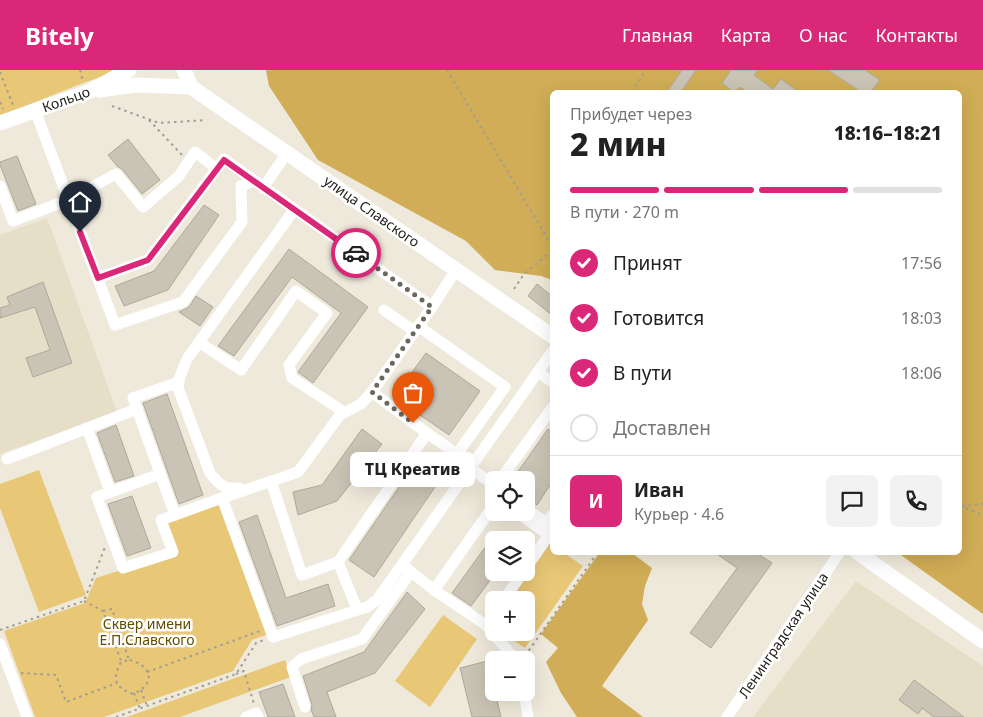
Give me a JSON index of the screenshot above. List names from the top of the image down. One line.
{"streets":{"main road":["Кольцо","улица Славского"],"street":["Ленинградская улица"]},"parks":["Сквер имени Е.П.Славского"],"places":["ТЦ Креатив"],"page":{"header":"Bitely","nav":["Главная","Карта","О нас","Контакты"],"heading":["2 мин","Прибудет через","18:16–18:21"],"panel":["Иван","Курьер · 4.6"],"bar":"В пути · 270 m","list":[["Принят","17:56"],["Готовится","18:03"],["В пути","18:06"],"Доставлен"],"bubble":"ТЦ Креатив","map_buttons":["+","−"],"round":"И"}}
